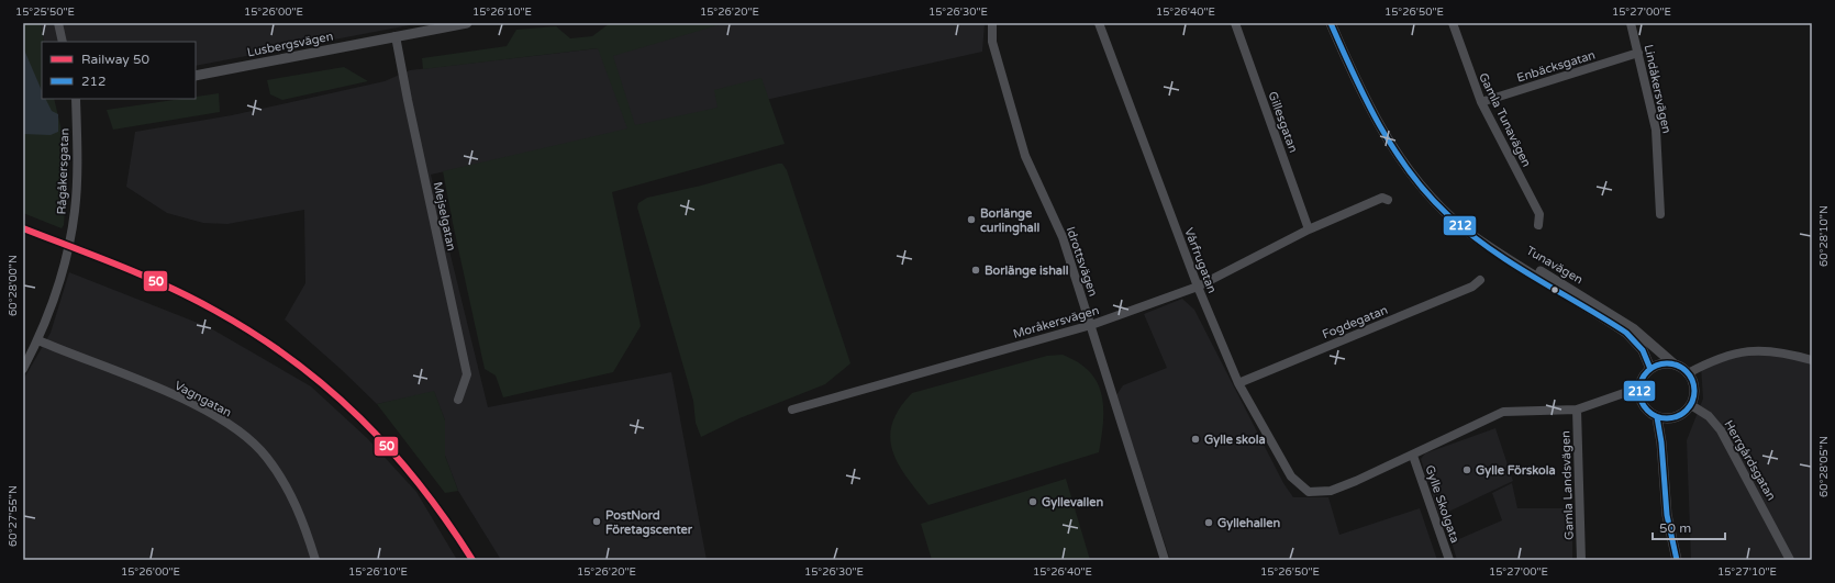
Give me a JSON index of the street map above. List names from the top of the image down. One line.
{"streets":{"street":["Lusbergsvägen","Enbäcksgatan","Lindåkersvägen","Gamla Tunavägen","Gillesgatan","Rågåkersgatan","Mejselgatan","Vårfrugatan","Idrottsvägen","Tunavägen","Moråkersvägen","Fogdegatan","Vagngatan","Herrgårdsgatan","Gamla Landsvägen","Gylle Skolgata"]},"crossings":[["Lusbergsvägen","Mejselgatan"],["Enbäcksgatan","Lindåkersvägen"],["Enbäcksgatan","Gamla Tunavägen"],["Gillesgatan","Moråkersvägen"],["Rågåkersgatan","Vagngatan"],["Vårfrugatan","Moråkersvägen"],["Vårfrugatan","Fogdegatan"],["Vårfrugatan","Gylle Skolgata"],["Idrottsvägen","Moråkersvägen"],["Tunavägen","Herrgårdsgatan"]],"places":["Borlänge curlinghall","Borlänge ishall","Gylle skola","Gylle Förskola","Gyllevallen","PostNord Företagscenter","Gyllehallen"],"lines":["transit line 212","rail line 50"],"legend":["Railway 50","212"],"scale_bar":"50 m","coordinates":["15°25'50\"E","15°26'00\"E","15°26'10\"E","15°26'20\"E","15°26'30\"E","15°26'40\"E","15°26'50\"E","15°27'00\"E","60°28'10\"N","60°28'00\"N","60°28'05\"N","60°27'55\"N","15°27'10\"E"]}
